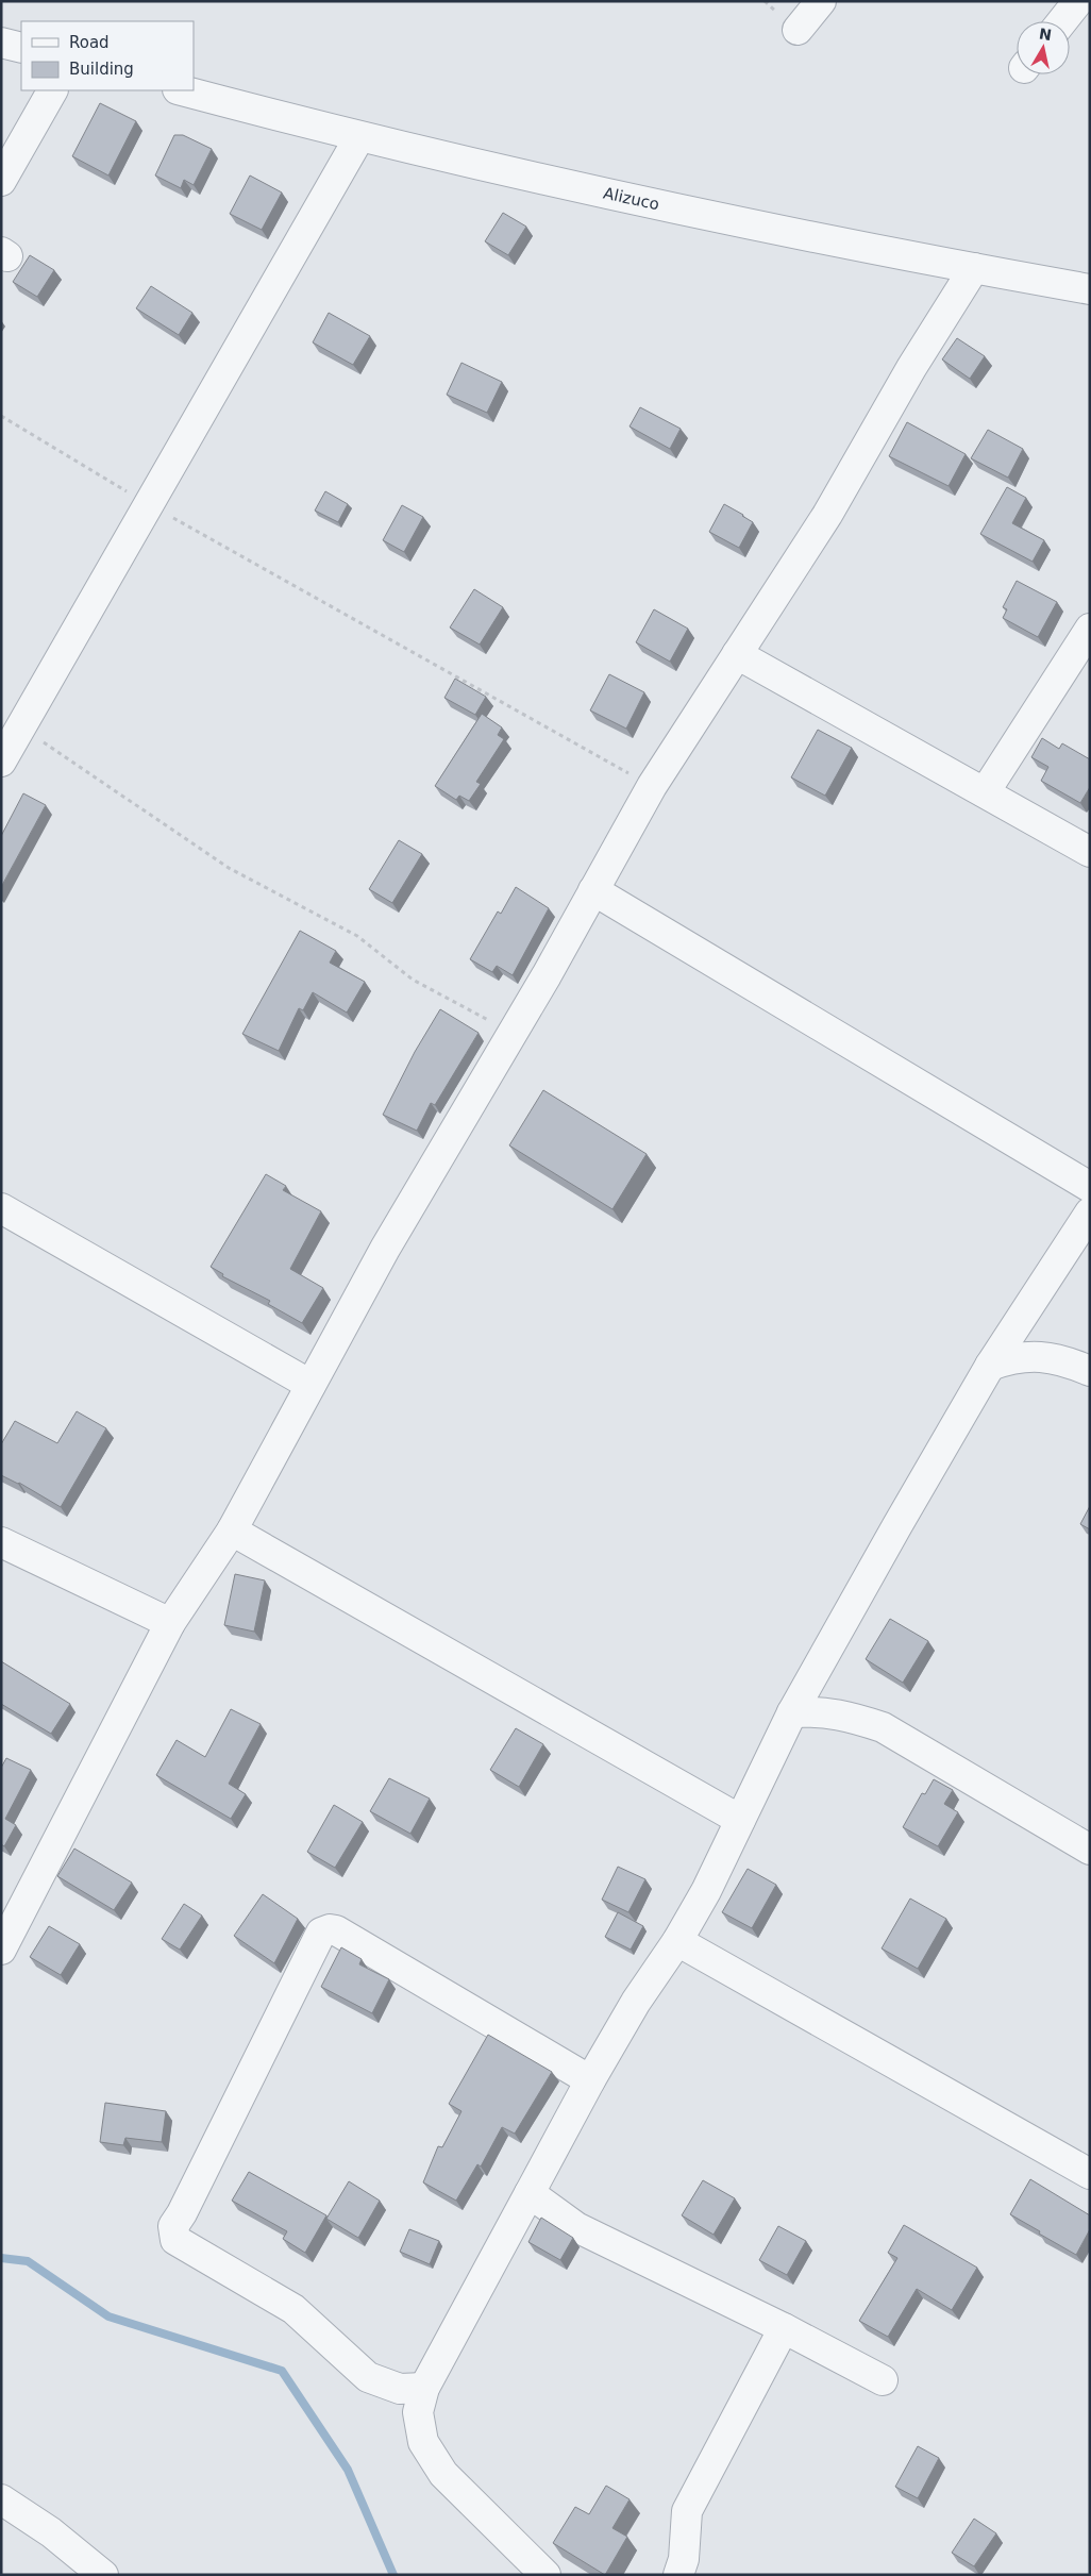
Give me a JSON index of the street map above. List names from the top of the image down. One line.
{"streets":{"street":["Alizuco"]},"legend":["Road","Building"],"north":"top"}
